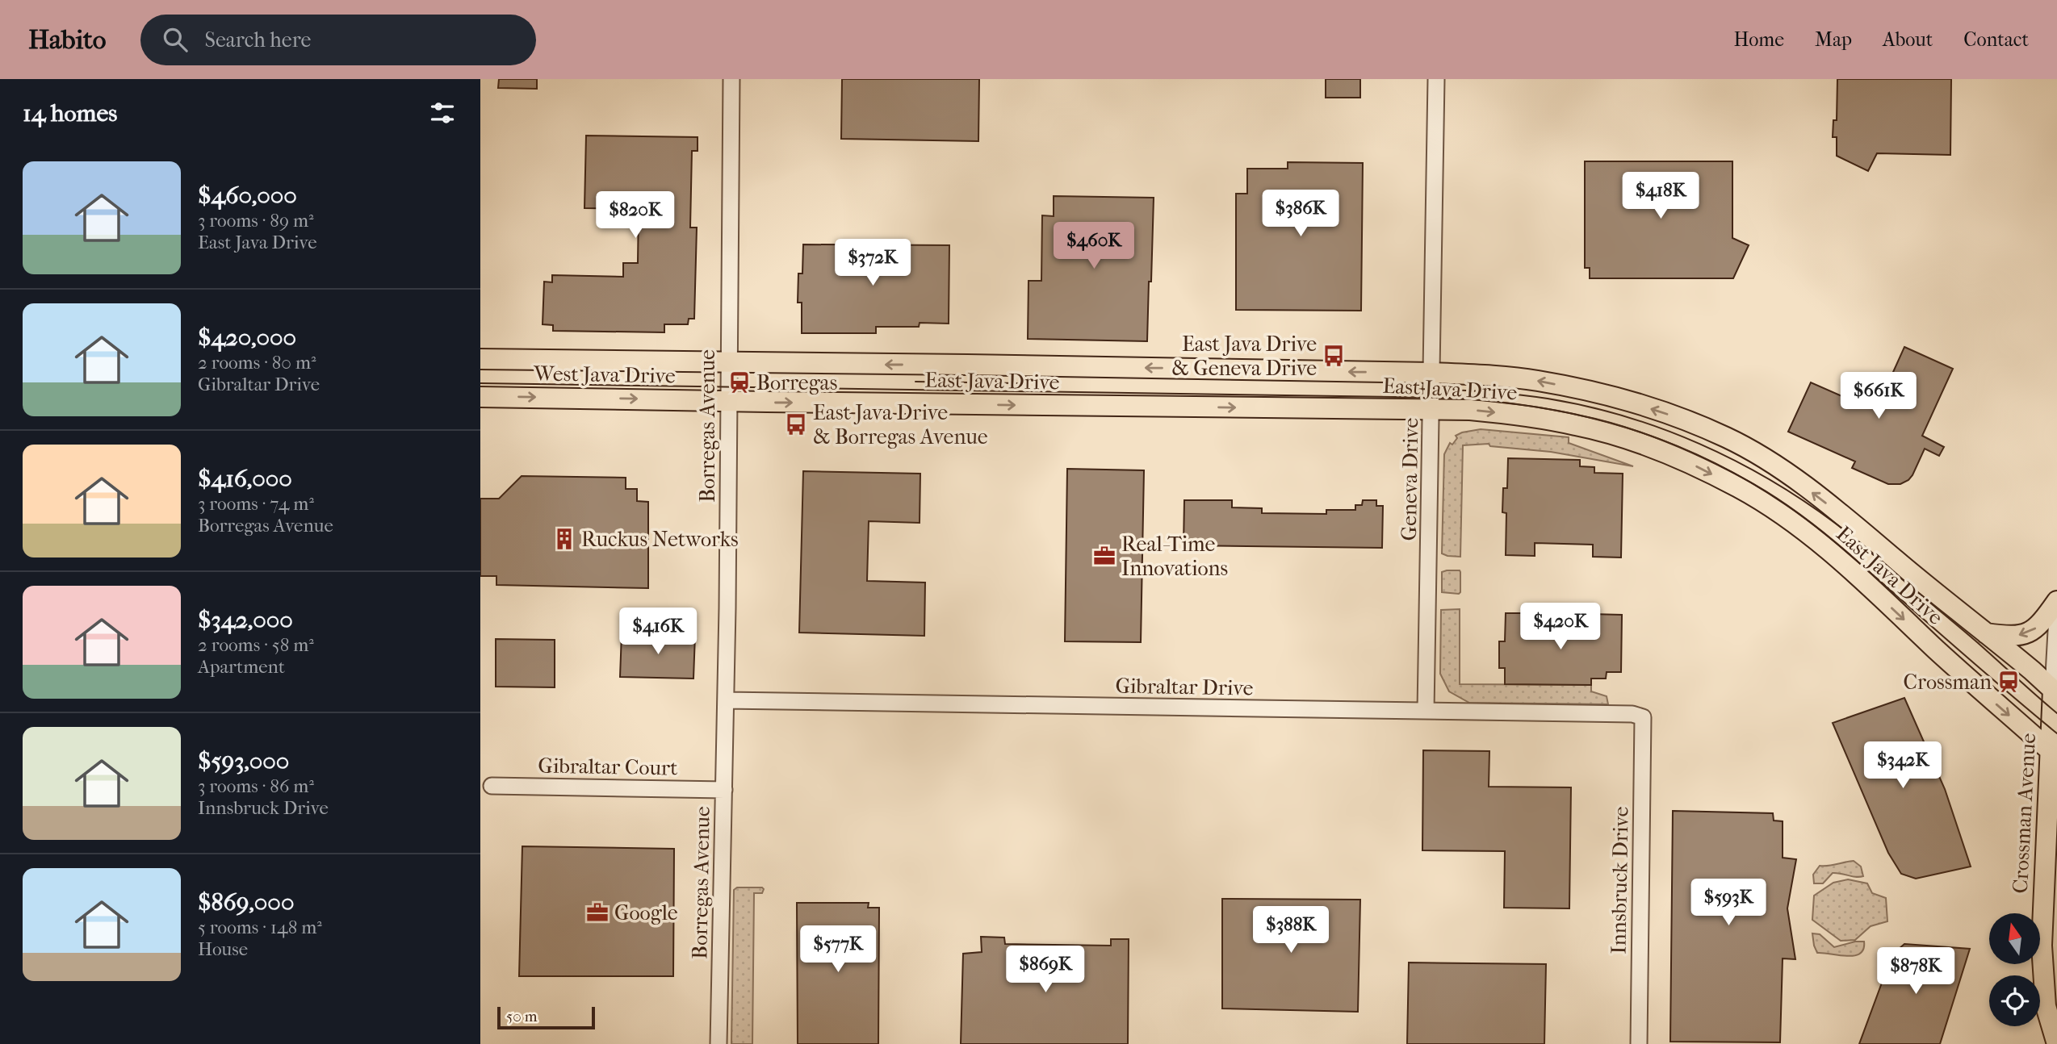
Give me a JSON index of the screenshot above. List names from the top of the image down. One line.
{"streets":{"main road":["West Java Drive","East Java Drive","Crossman Avenue"],"street":["Borregas Avenue","Geneva Drive","Gibraltar Drive","Gibraltar Court","Innsbruck Drive"]},"crossings":[["West Java Drive","East Java Drive"],["West Java Drive","Borregas Avenue"],["East Java Drive","Borregas Avenue"],["East Java Drive","Geneva Drive"],["East Java Drive","Crossman Avenue"],["Borregas Avenue","Gibraltar Drive"],["Borregas Avenue","Gibraltar Court"],["Geneva Drive","Gibraltar Drive"],["Gibraltar Drive","Innsbruck Drive"]],"places":{"bus stop":["East Java Drive & Geneva Drive","East Java Drive & Borregas Avenue"],"station":["Borregas","Crossman"],"building":["Ruckus Networks"],"office":["Real-Time Innovations","Google"]},"scale_bar":"50 m","north":"top","page":{"header":"Habito","search":"Search here","nav":["Home","Map","About","Contact"],"heading":"14 homes","list":[{"name":"$460,000","note":"3 rooms · 89 m² · East Java Drive"},{"name":"$420,000","note":"2 rooms · 80 m² · Gibraltar Drive"},{"name":"$416,000","note":"3 rooms · 74 m² · Borregas Avenue"},{"name":"$342,000","note":"2 rooms · 58 m² · Apartment"},{"name":"$593,000","note":"3 rooms · 86 m² · Innsbruck Drive"},{"name":"$869,000","note":"5 rooms · 148 m² · House"}],"price":["$418K","$386K","$820K","$460K","$372K","$661K","$420K","$416K","$342K","$593K","$388K","$577K","$869K","$878K"],"scale":"50 m"}}
